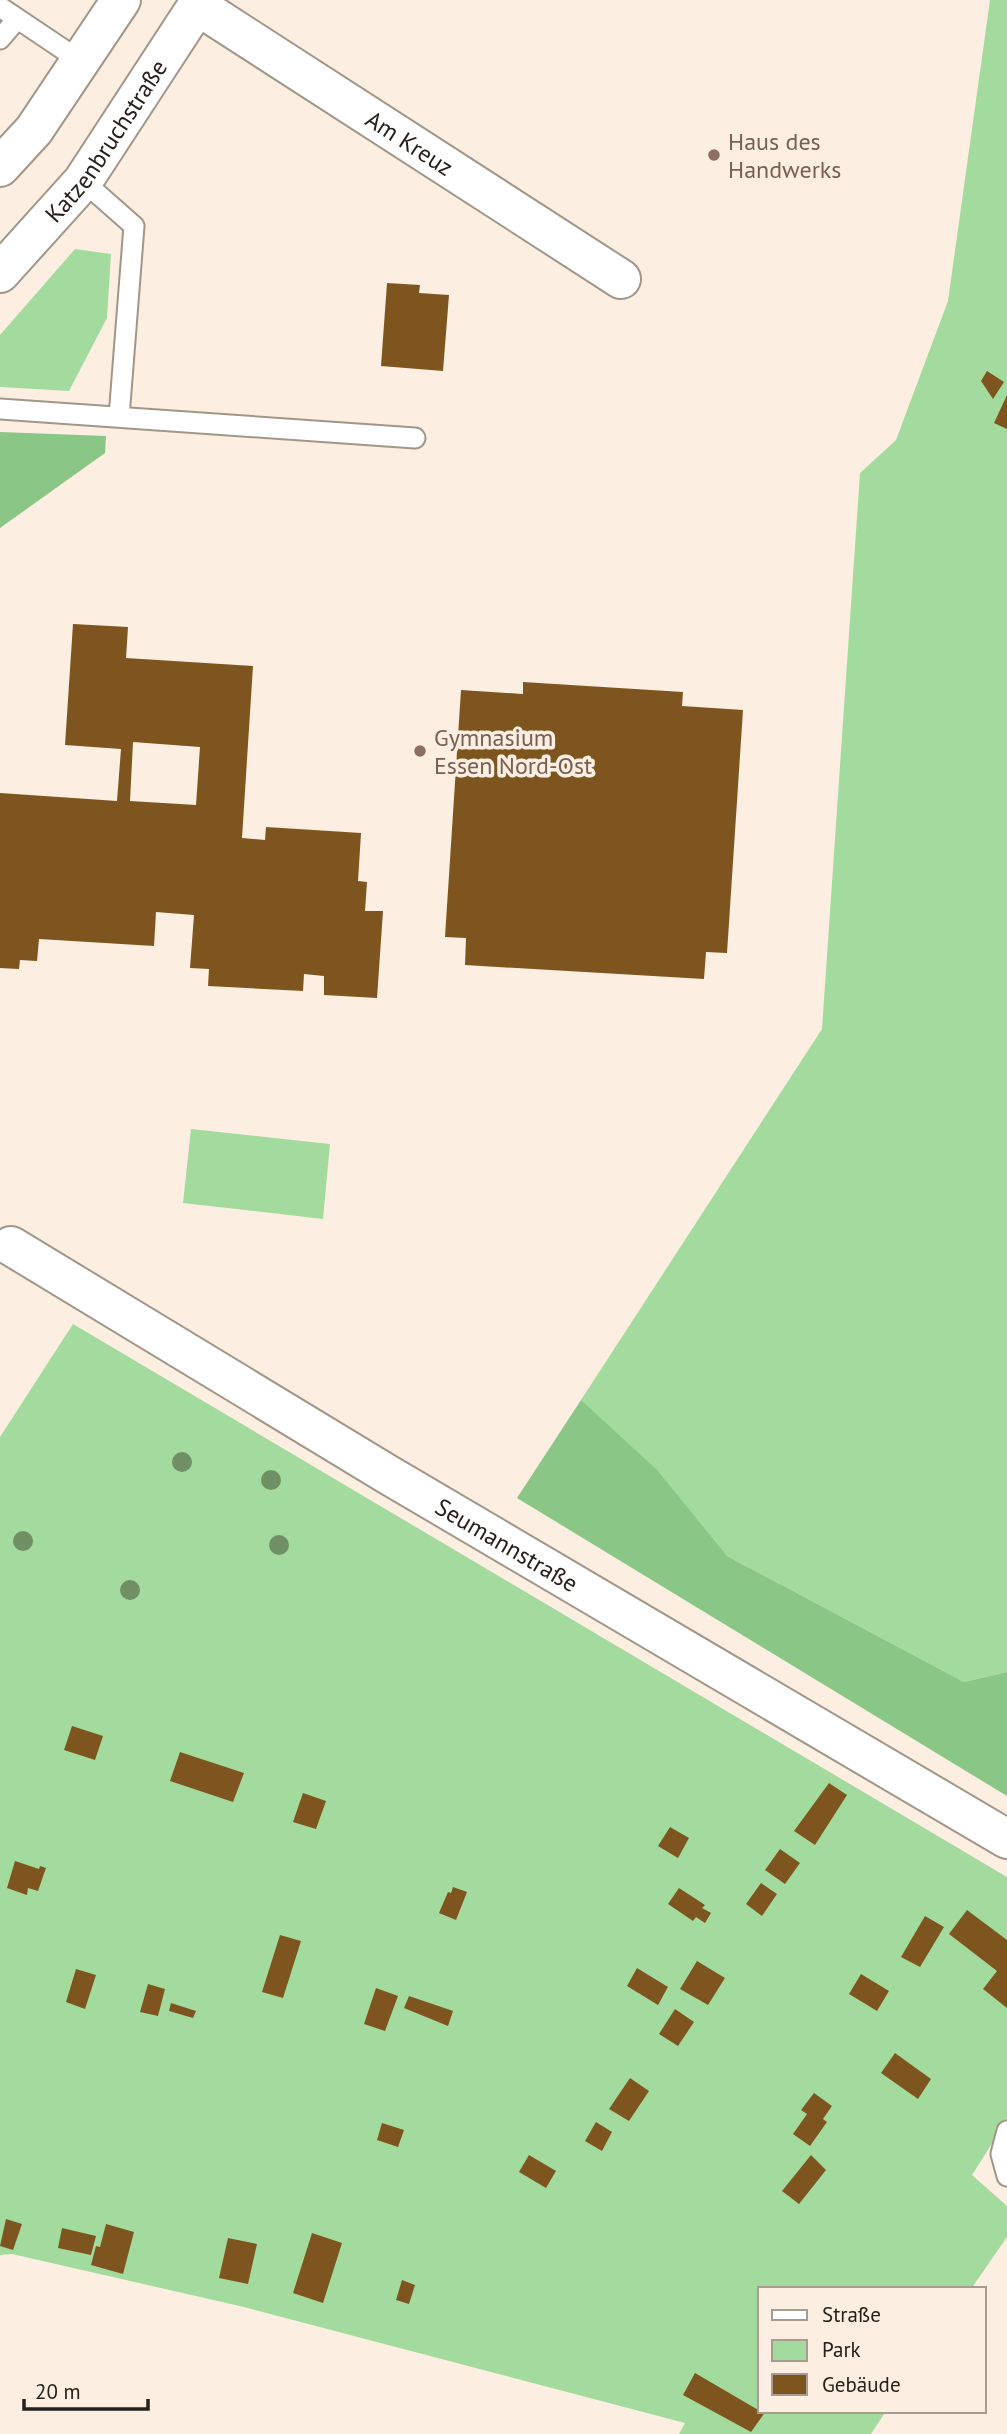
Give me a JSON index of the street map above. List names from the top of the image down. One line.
{"streets":{"street":["Katzenbruchstraße","Am Kreuz","Seumannstraße"]},"crossings":[["Katzenbruchstraße","Am Kreuz"]],"places":["Haus des Handwerks","Gymnasium Essen Nord-Ost"],"legend":["Straße","Park","Gebäude"],"scale_bar":"20 m"}
